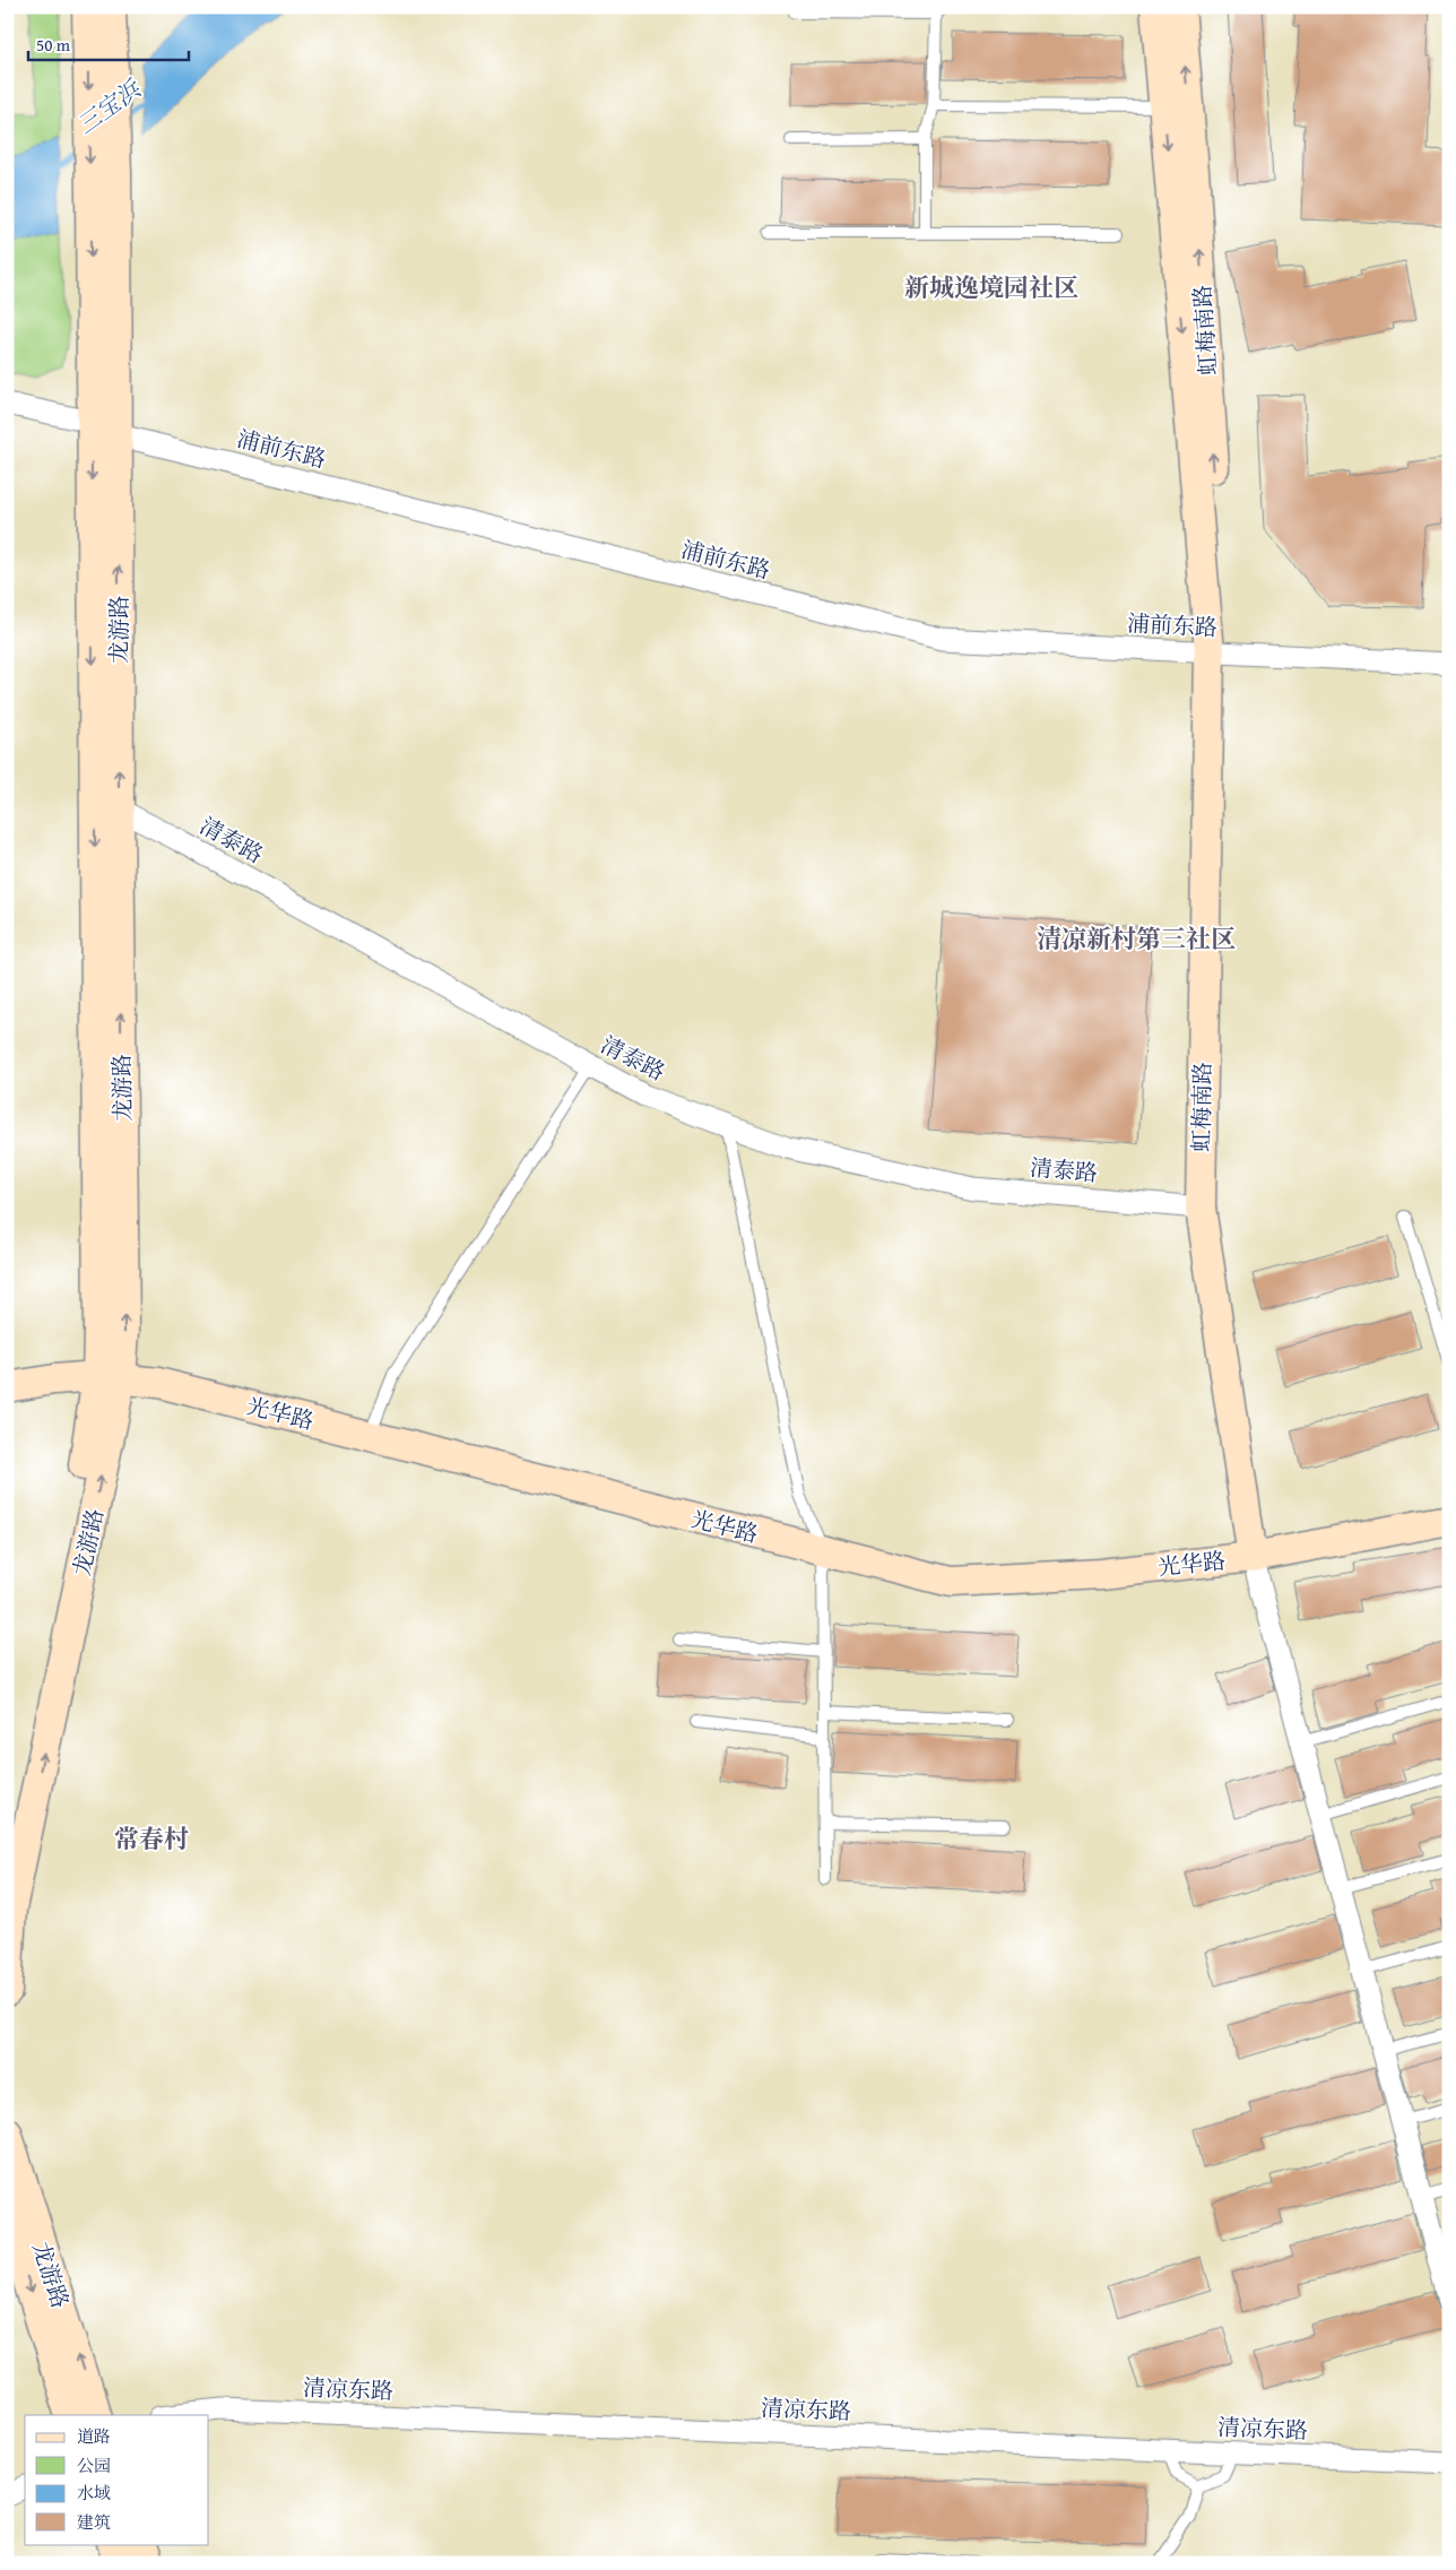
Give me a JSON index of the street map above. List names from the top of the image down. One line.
{"streets":{"main road":["虹梅南路","龙游路","光华路"],"street":["浦前东路","清泰路","清凉东路"]},"crossings":[["虹梅南路","浦前东路"],["虹梅南路","清泰路"],["虹梅南路","光华路"],["浦前东路","龙游路"],["龙游路","清泰路"],["龙游路","光华路"]],"districts":["新城逸境园社区","清凉新村第三社区","常春村"],"water":["三宝浜"],"legend":["道路","公园","水域","建筑"],"scale_bar":"50 m"}
